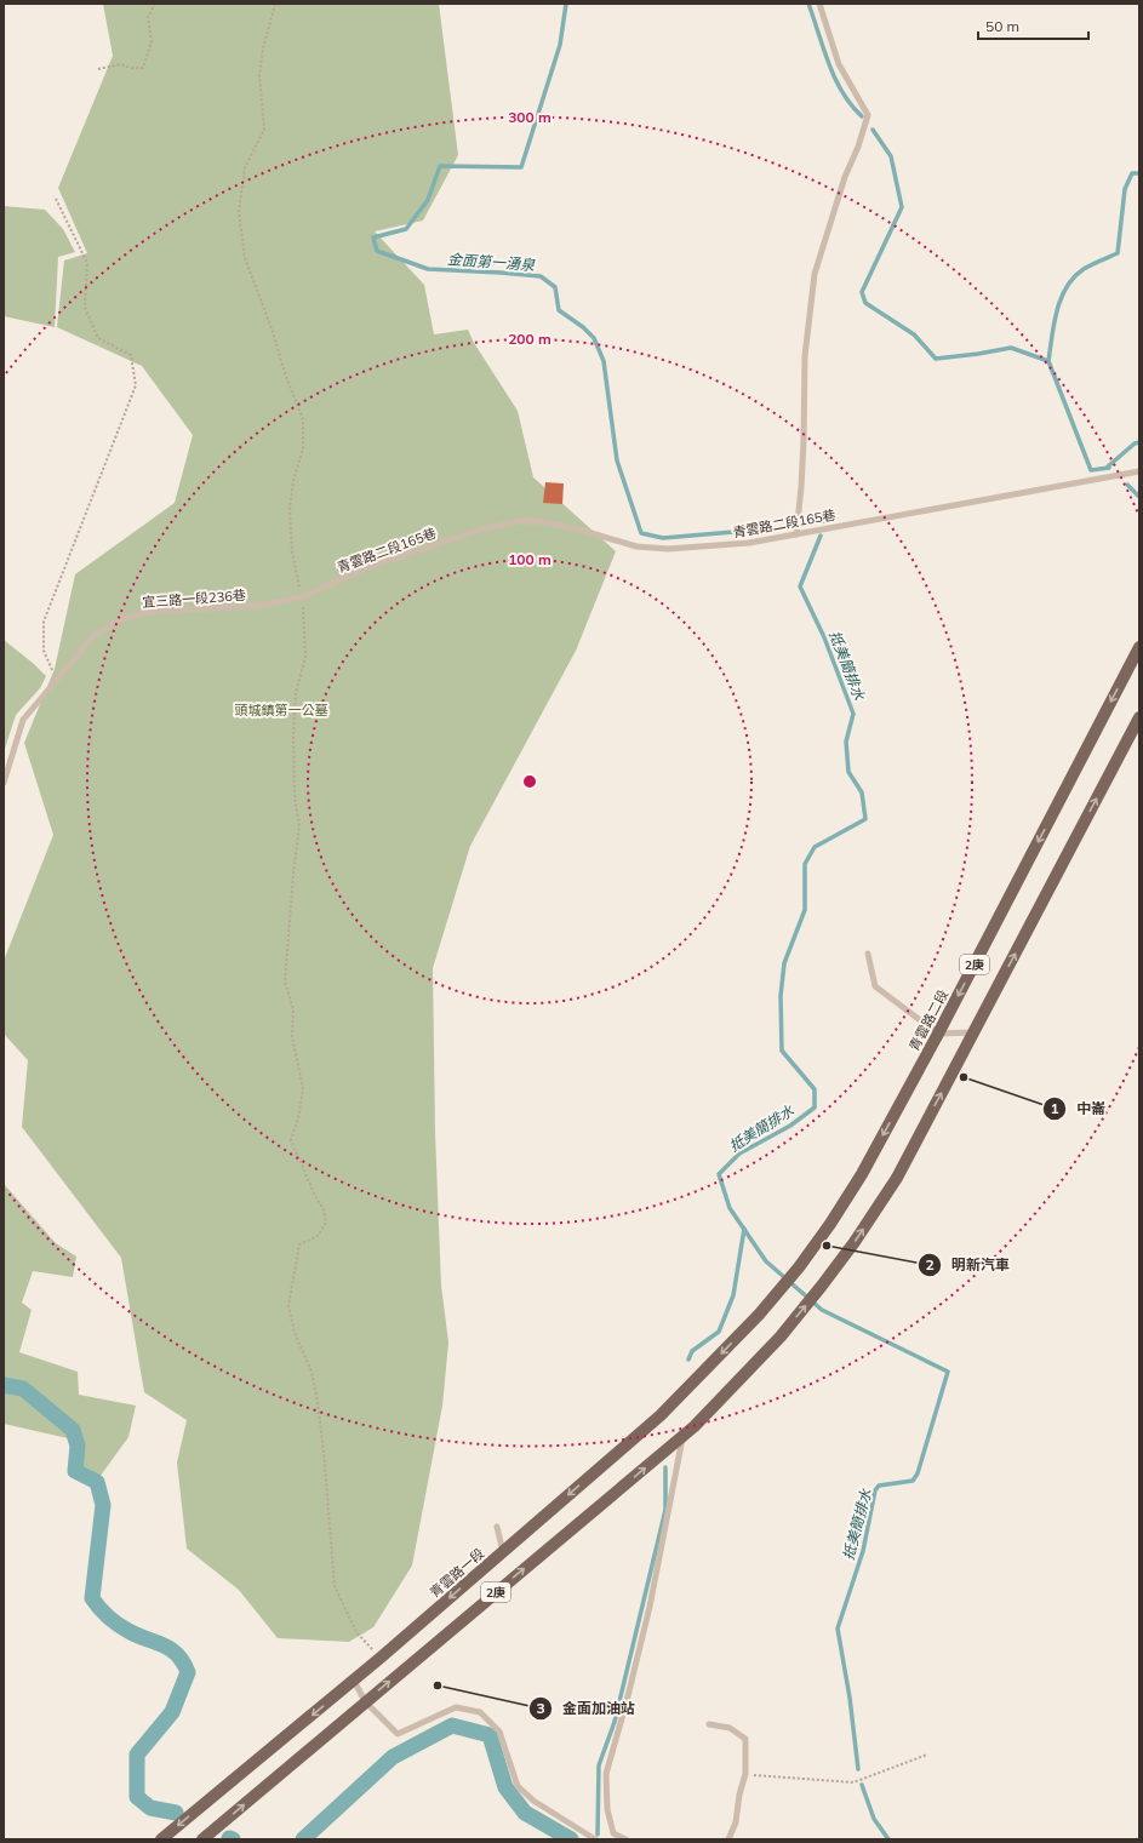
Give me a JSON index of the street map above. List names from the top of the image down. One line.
{"streets":{"main road":["2庚","青雲路二段","青雲路一段"],"lane":["青雲路二段165巷","宜三路一段236巷"]},"crossings":[["青雲路二段165巷","宜三路一段236巷"],["青雲路二段","青雲路一段"]],"water":["金面第一湧泉","抵美簡排水"],"parks":["頭城鎮第一公墓"],"places":["中崙","明新汽車","金面加油站"],"scale_bar":"50 m","rings":["300 m","200 m","100 m"]}
